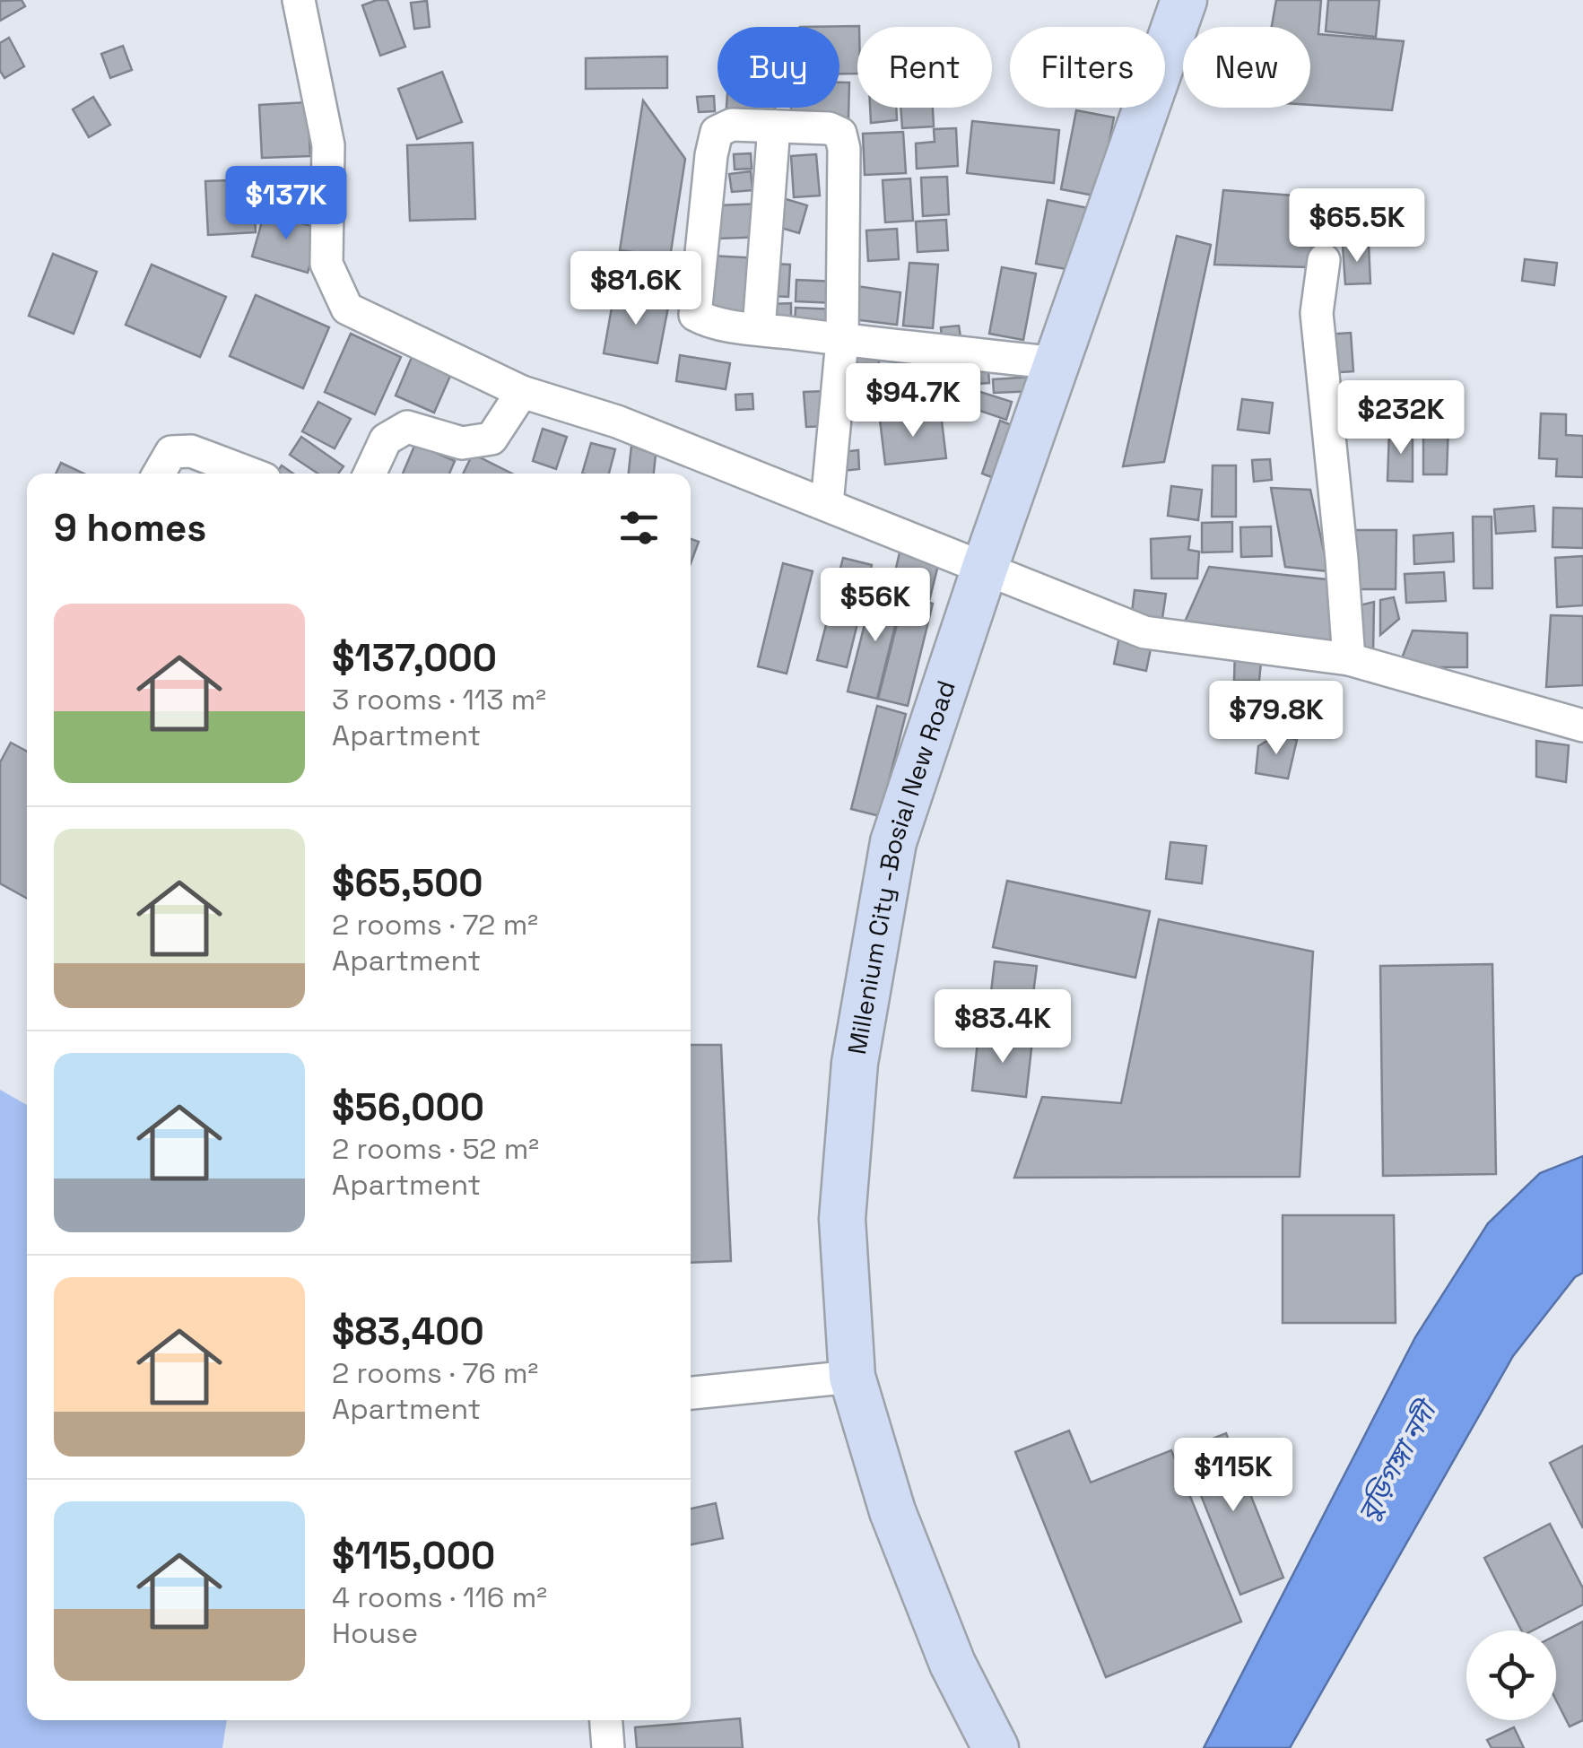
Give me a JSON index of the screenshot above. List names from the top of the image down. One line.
{"streets":{"street":["Millenium City -Bosial New Road"]},"water":["বুড়িগঙ্গা নদী"],"page":{"chip":["Buy","Rent","Filters","New"],"price":["$137K","$65.5K","$81.6K","$94.7K","$232K","$56K","$79.8K","$83.4K","$115K"],"heading":"9 homes","list":[{"name":"$137,000","note":"3 rooms · 113 m² · Apartment"},{"name":"$65,500","note":"2 rooms · 72 m² · Apartment"},{"name":"$56,000","note":"2 rooms · 52 m² · Apartment"},{"name":"$83,400","note":"2 rooms · 76 m² · Apartment"},{"name":"$115,000","note":"4 rooms · 116 m² · House"}]}}
